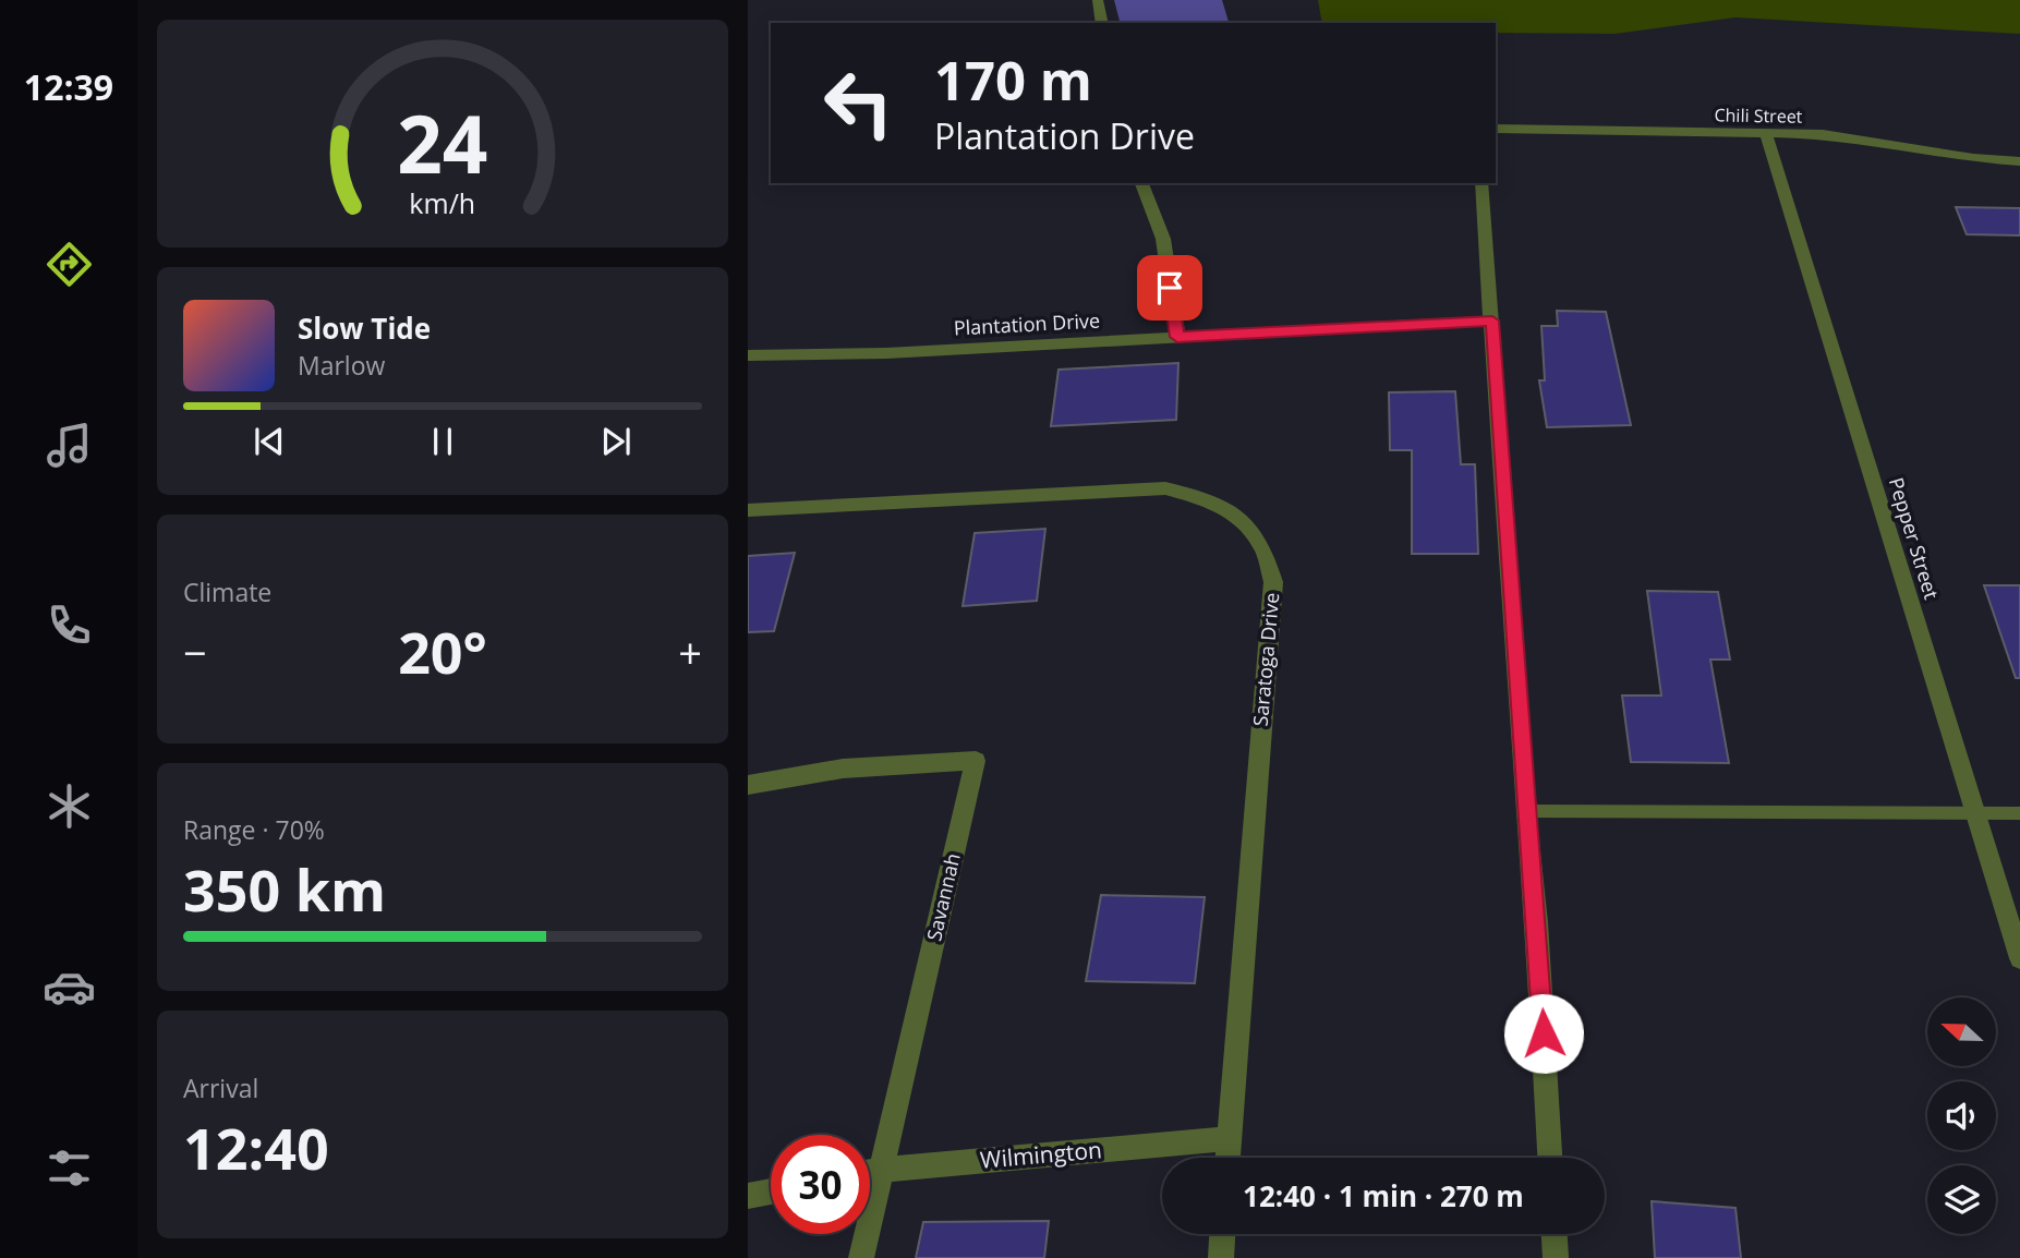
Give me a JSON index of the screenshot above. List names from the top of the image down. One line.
{"streets":{"street":["Chili Street","Plantation Drive","Pepper Street","Saratoga Drive","Savannah","Wilmington"]},"crossings":[["Chili Street","Pepper Street"],["Saratoga Drive","Wilmington"],["Savannah","Wilmington"]],"north":"left","page":{"tabs":"12:39","turn":["170 m","Plantation Drive"],"song":["Slow Tide","Marlow"],"tile":["Climate",["Range · 70%","350 km"],["Arrival","12:40"]],"heat":["−","20°","+"],"limit":"30","trip":"12:40 · 1 min · 270 m","gauge":["24","km/h"]}}
